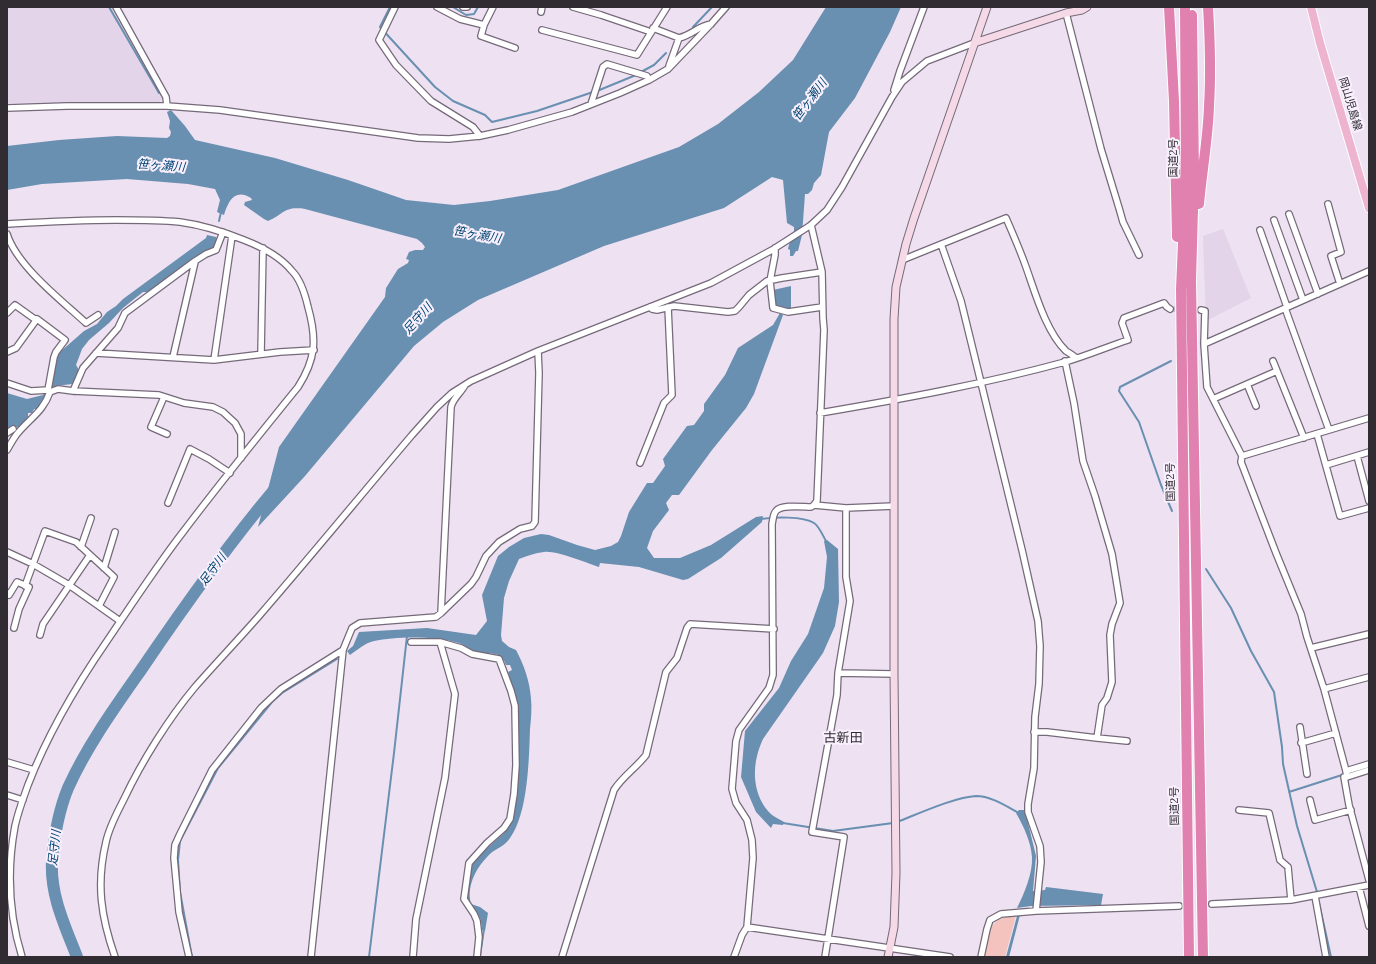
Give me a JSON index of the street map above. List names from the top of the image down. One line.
{"streets":{"highway":["国道2号"],"main road":["岡山児島線"]},"districts":["古新田"],"water":["笹ヶ瀬川","足守川"]}
